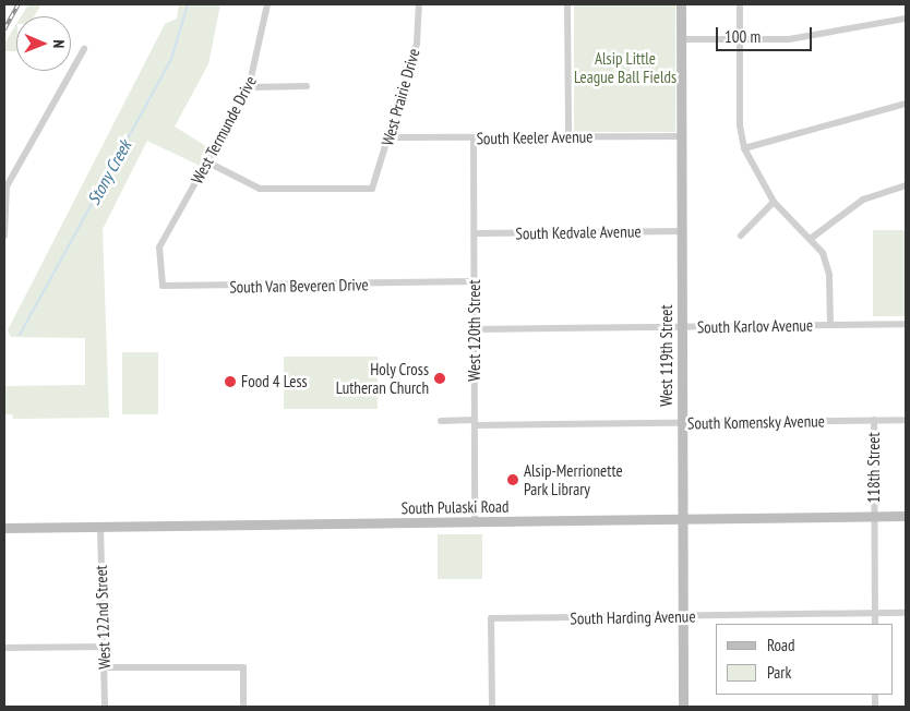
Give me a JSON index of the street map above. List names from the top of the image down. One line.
{"streets":{"main road":["West 119th Street","South Pulaski Road"],"street":["West Prairie Drive","West Termunde Drive","South Keeler Avenue","South Kedvale Avenue","South Van Beveren Drive","South Karlov Avenue","West 120th Street","South Komensky Avenue","118th Street","West 122nd Street","South Harding Avenue"]},"crossings":[["West Prairie Drive","West Termunde Drive"],["West Prairie Drive","South Keeler Avenue"],["West Termunde Drive","South Van Beveren Drive"],["South Keeler Avenue","West 120th Street"],["South Keeler Avenue","West 119th Street"],["South Kedvale Avenue","West 120th Street"],["South Kedvale Avenue","West 119th Street"],["South Van Beveren Drive","West 120th Street"],["South Karlov Avenue","West 120th Street"],["South Karlov Avenue","West 119th Street"],["West 120th Street","South Komensky Avenue"],["West 120th Street","South Pulaski Road"],["West 119th Street","South Komensky Avenue"],["West 119th Street","South Pulaski Road"],["West 119th Street","South Harding Avenue"],["South Komensky Avenue","118th Street"],["118th Street","South Pulaski Road"],["118th Street","South Harding Avenue"],["South Pulaski Road","West 122nd Street"]],"water":["Stony Creek"],"parks":["Alsip Little League Ball Fields"],"places":["Holy Cross Lutheran Church","Food 4 Less","Alsip-Merrionette Park Library"],"legend":["Road","Park"],"scale_bar":"100 m","north":"right"}
